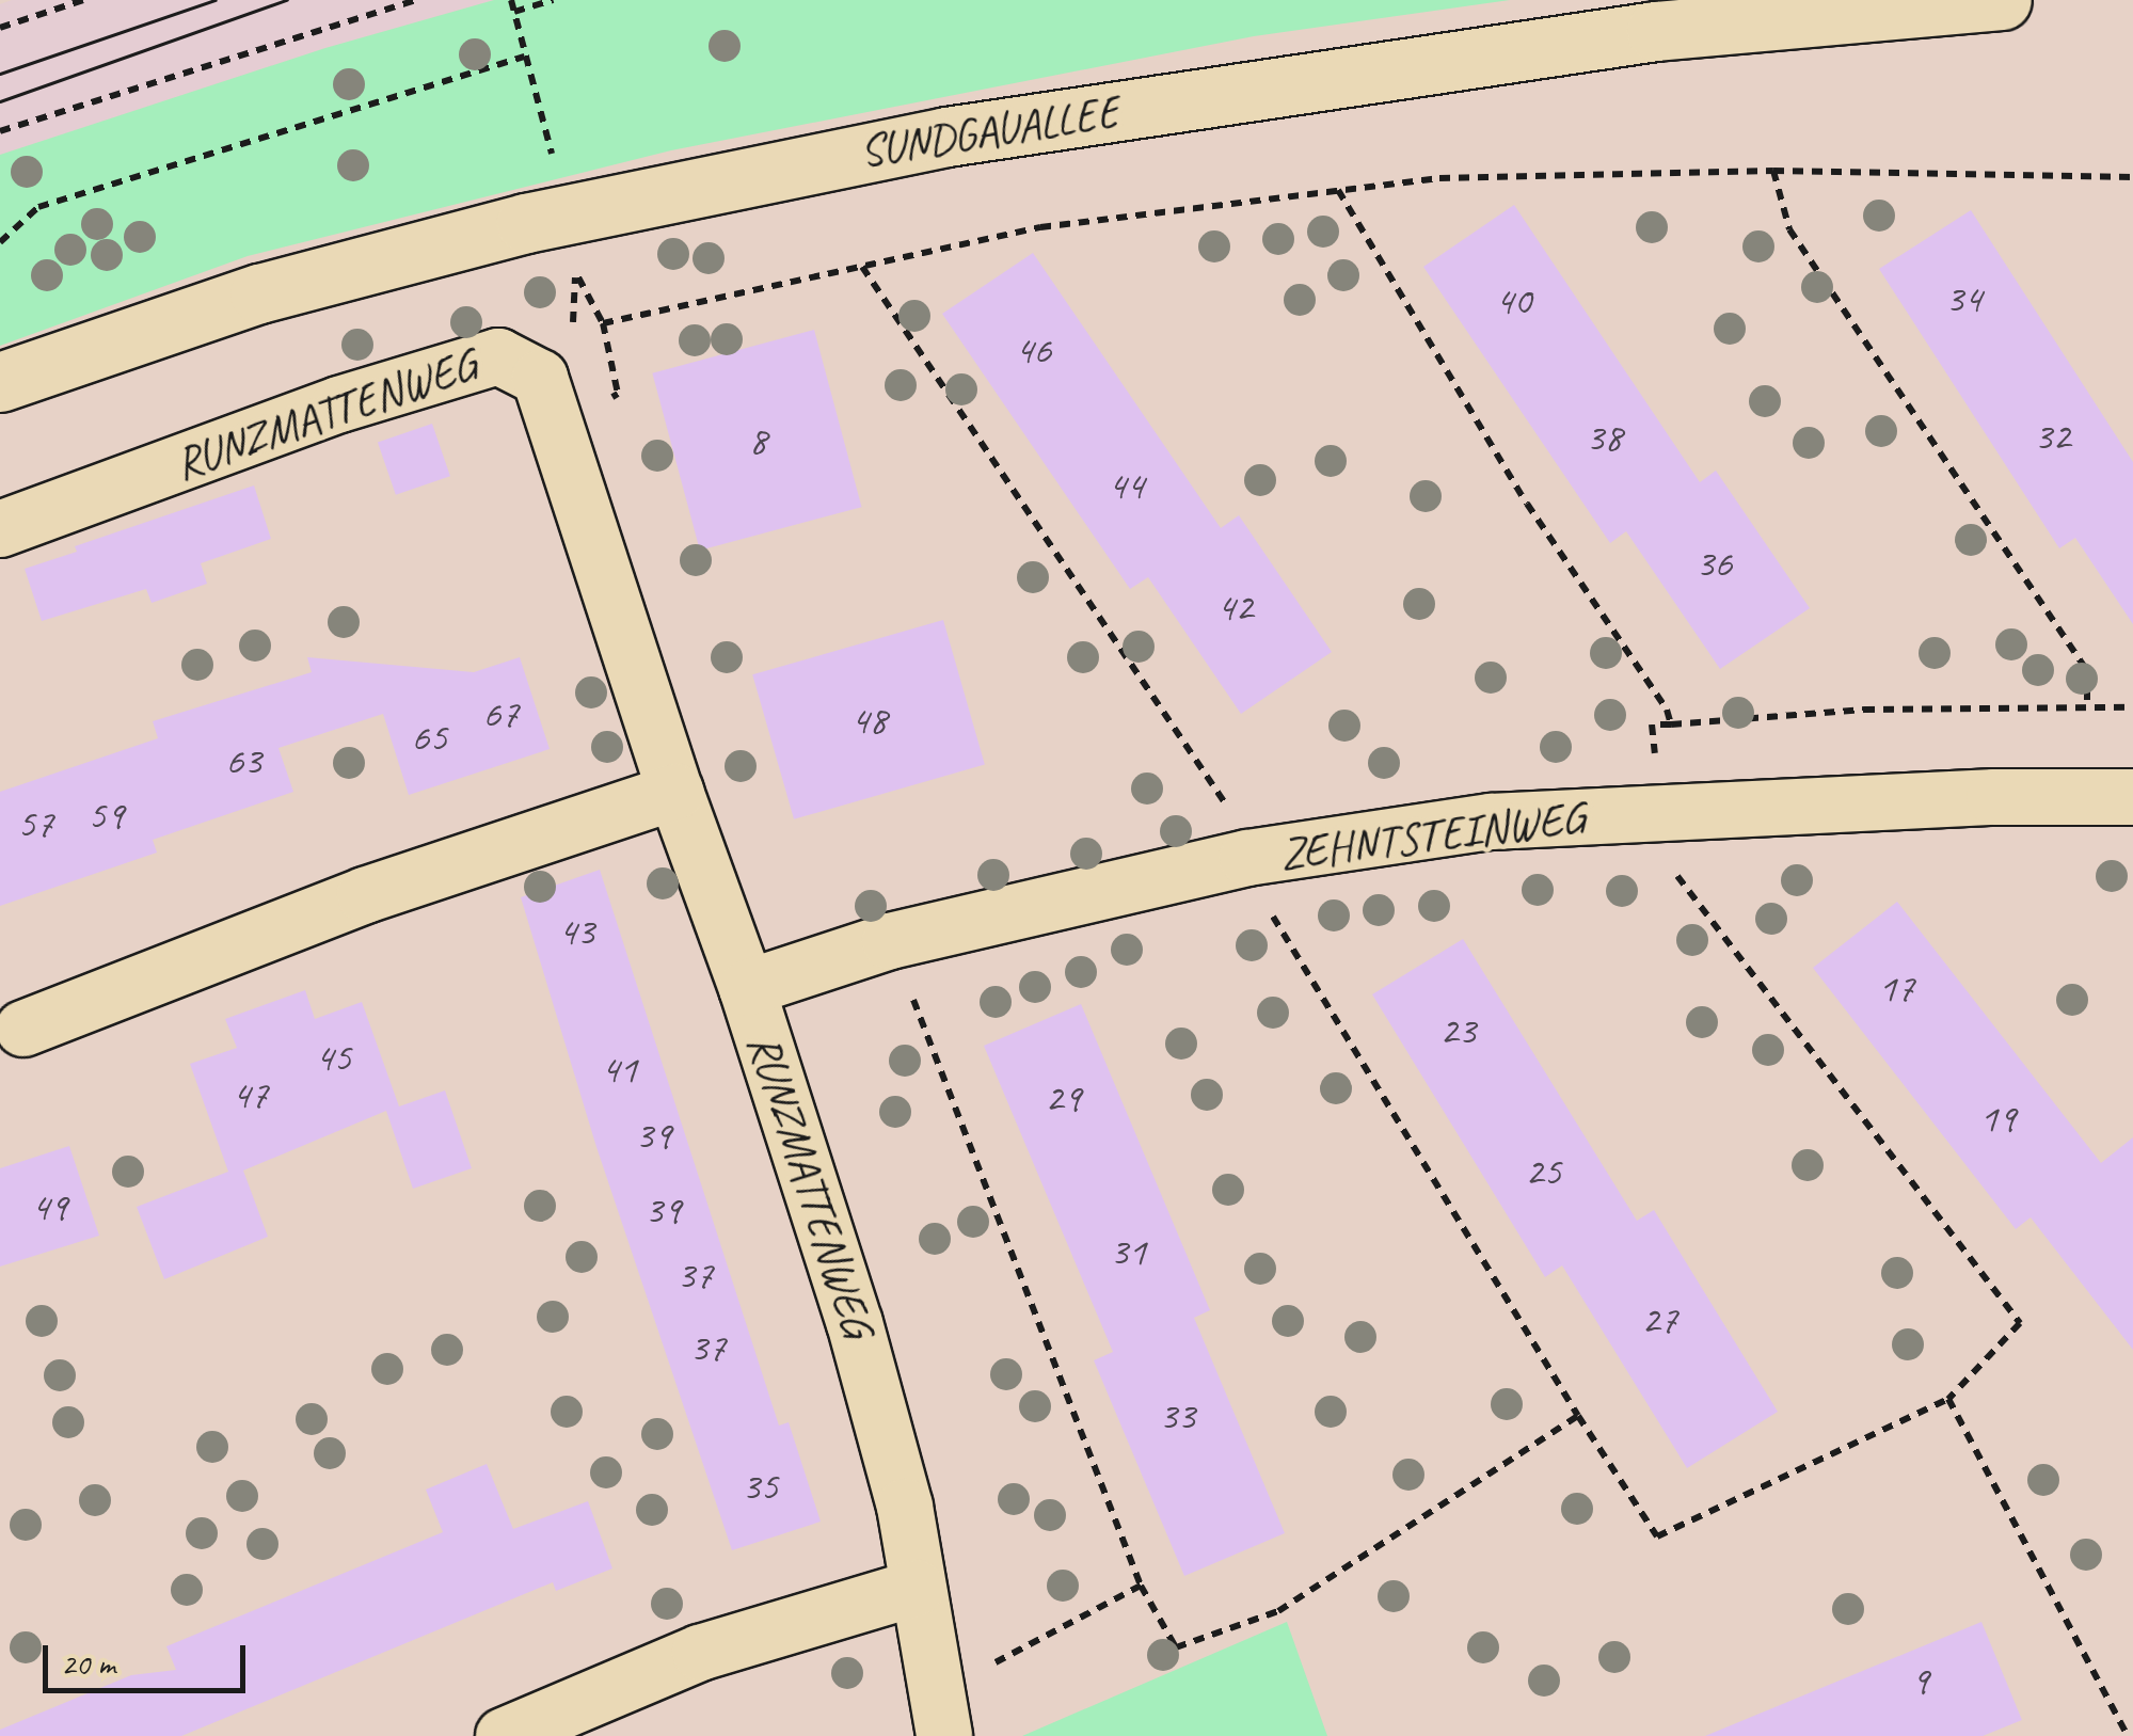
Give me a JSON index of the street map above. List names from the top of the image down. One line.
{"streets":{"street":["SUNDGAUALLEE","RUNZMATTENWEG","ZEHNTSTEINWEG"]},"crossings":[["RUNZMATTENWEG","ZEHNTSTEINWEG"]],"house_numbers":["34","40","46","32","38","8","44","36","42","67","48","65","63","59","57","43","17","23","45","41","47","29","19","39","25","49","39","31","37","27","37","33","35","9"],"scale_bar":"20 m"}
